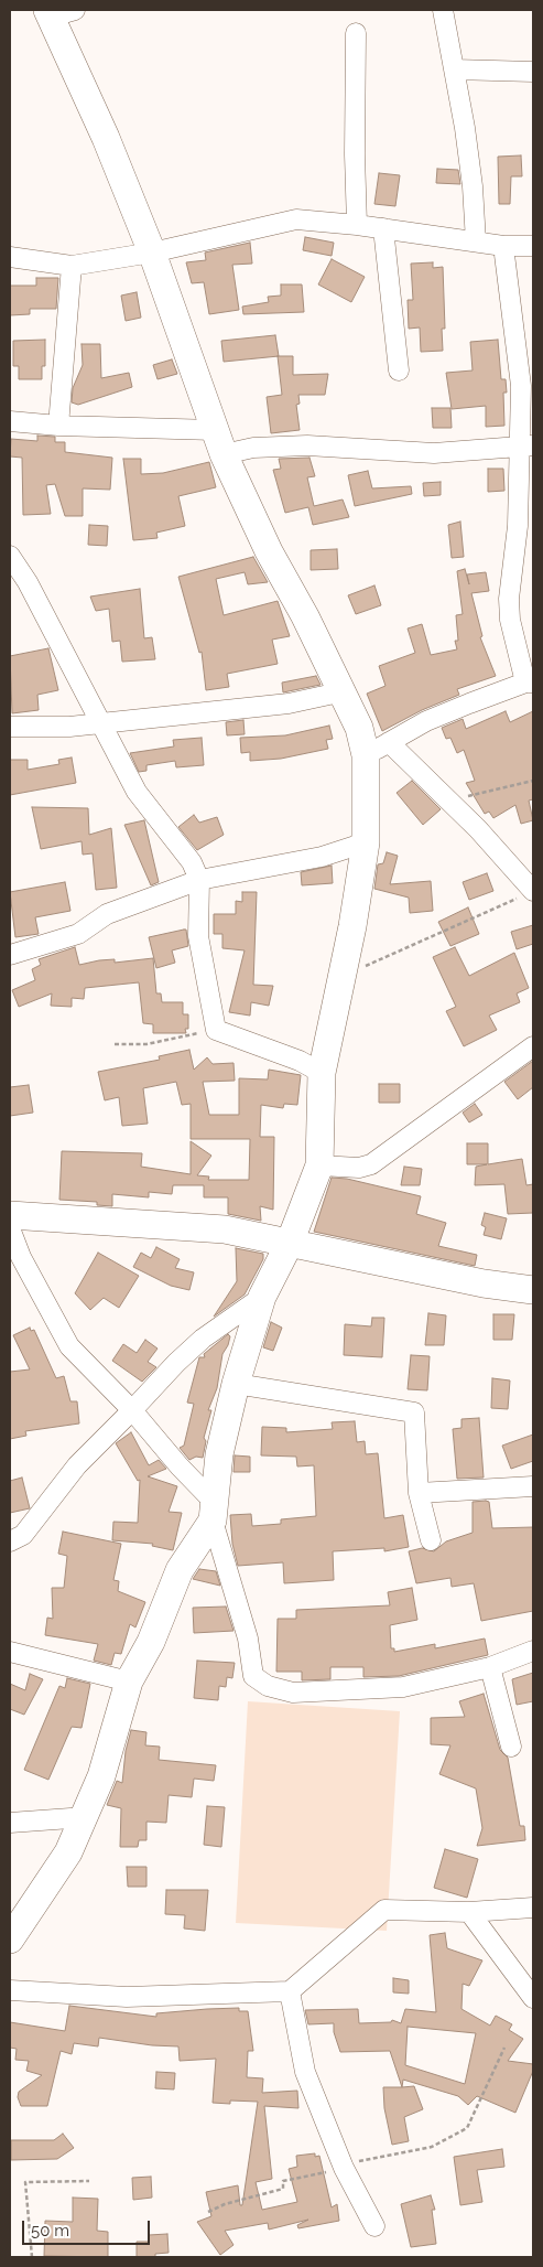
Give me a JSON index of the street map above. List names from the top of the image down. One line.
{"scale_bar":"50 m"}
